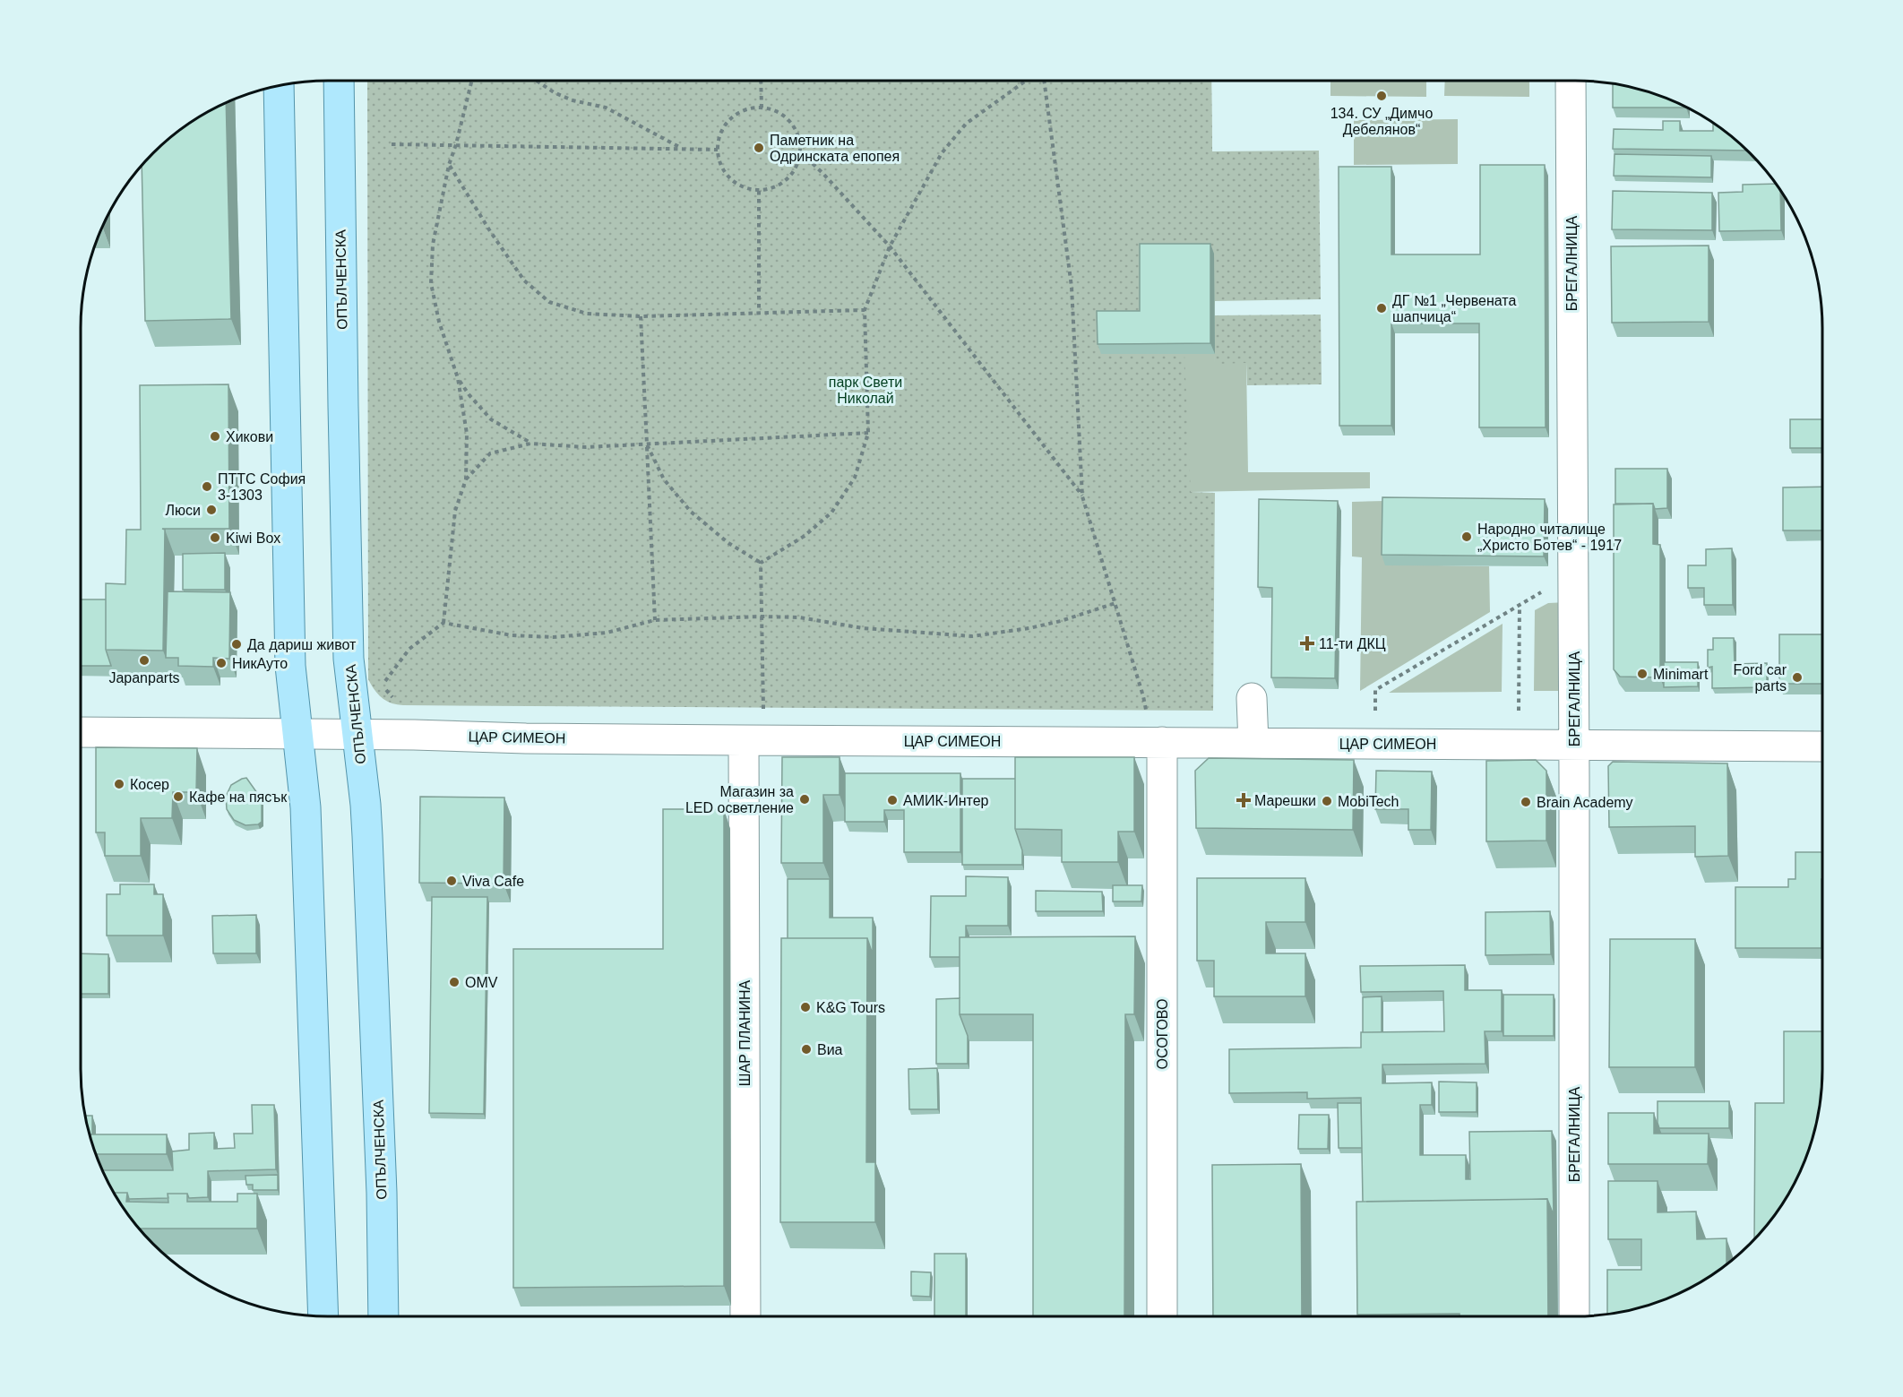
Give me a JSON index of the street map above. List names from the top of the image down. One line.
{"streets":{"main road":["ОПЪЛЧЕНСКА"],"street":["БРЕГАЛНИЦА","ЦАР СИМЕОН","ШАР ПЛАНИНА","ОСОГОВО"]},"crossings":[["БРЕГАЛНИЦА","ЦАР СИМЕОН"],["ОПЪЛЧЕНСКА","ЦАР СИМЕОН"],["ЦАР СИМЕОН","ШАР ПЛАНИНА"],["ЦАР СИМЕОН","ОСОГОВО"]],"parks":["парк Свети Николай"],"places":{"other":["134. СУ „Димчо Дебелянов“","Паметник на Одринската епопея","ДГ №1 „Червената шапчица“","Хикови","ПТТС София 3-1303","Люси","Народно читалище „Христо Ботев“ - 1917","Kiwi Box","Да дариш живот","Japanparts","НикАуто","Minimart","Ford car parts","Косер","Кафе на пясък","Магазин за LED осветление","АМИК-Интер","MobiTech","Brain Academy","Viva Cafe","OMV","K&G Tours","Виа"],"health":["11-ти ДКЦ","Марешки"]}}
